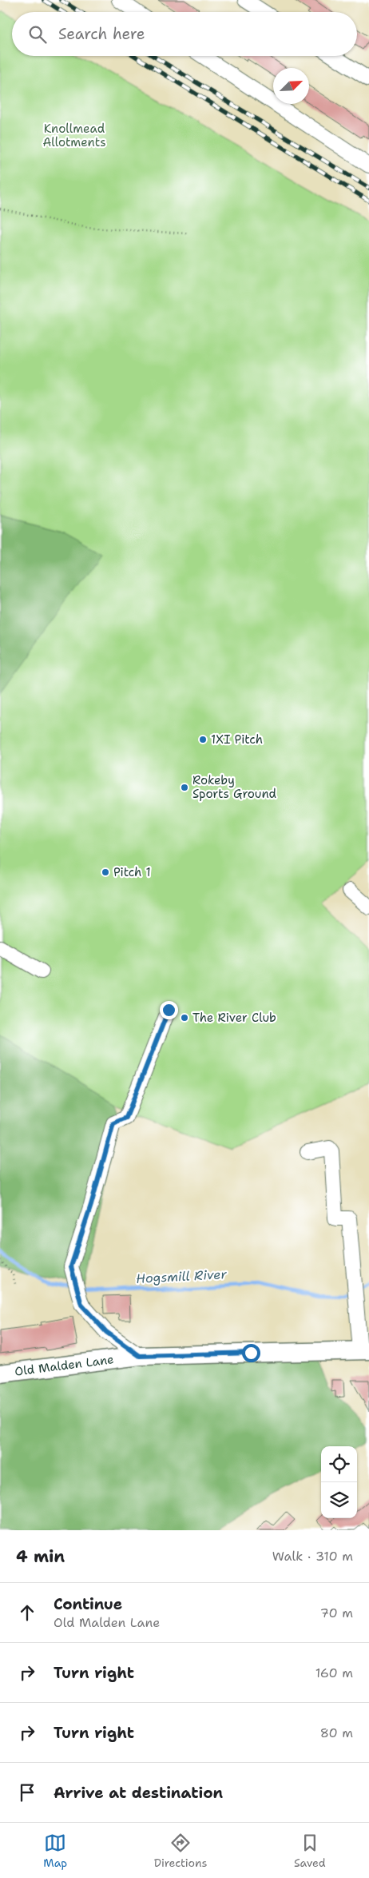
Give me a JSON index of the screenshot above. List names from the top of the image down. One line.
{"streets":{"main road":["Old Malden Lane"]},"water":["Hogsmill River"],"parks":["Knollmead Allotments"],"places":["1XI Pitch","Rokeby Sports Ground","Pitch 1","The River Club"],"north":"top right","page":{"search":"Search here","heading":["4 min","Walk · 310 m"],"list":[["Continue","Old Malden Lane","70 m"],["Turn right","160 m"],["Turn right","80 m"],"Arrive at destination"],"nav":["Map","Directions","Saved"]}}
